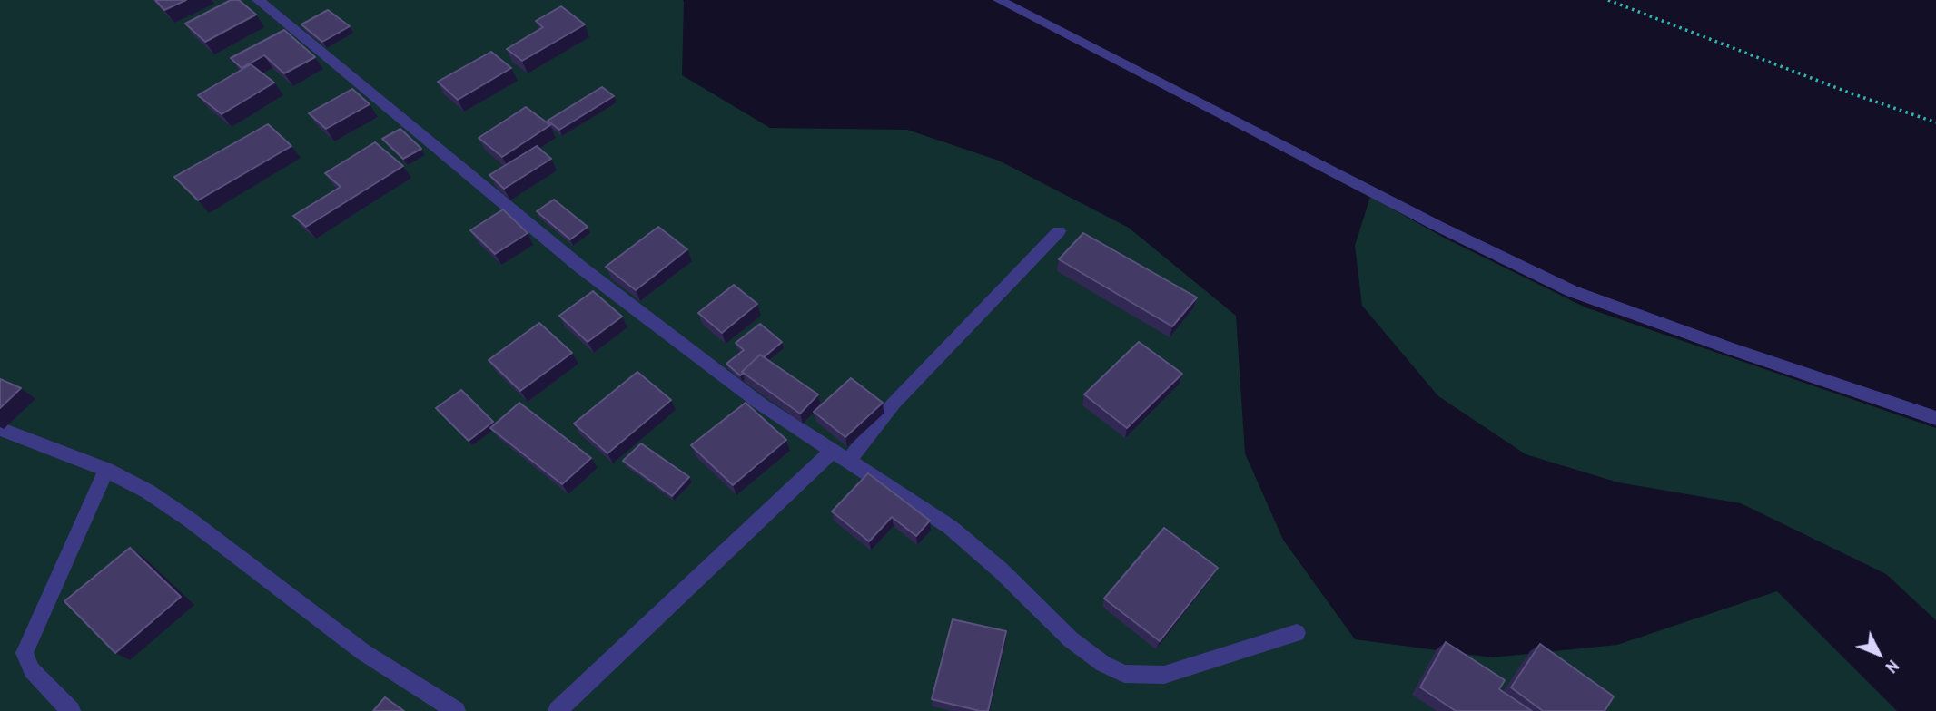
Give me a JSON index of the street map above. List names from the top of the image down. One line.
{"north":"bottom right"}
